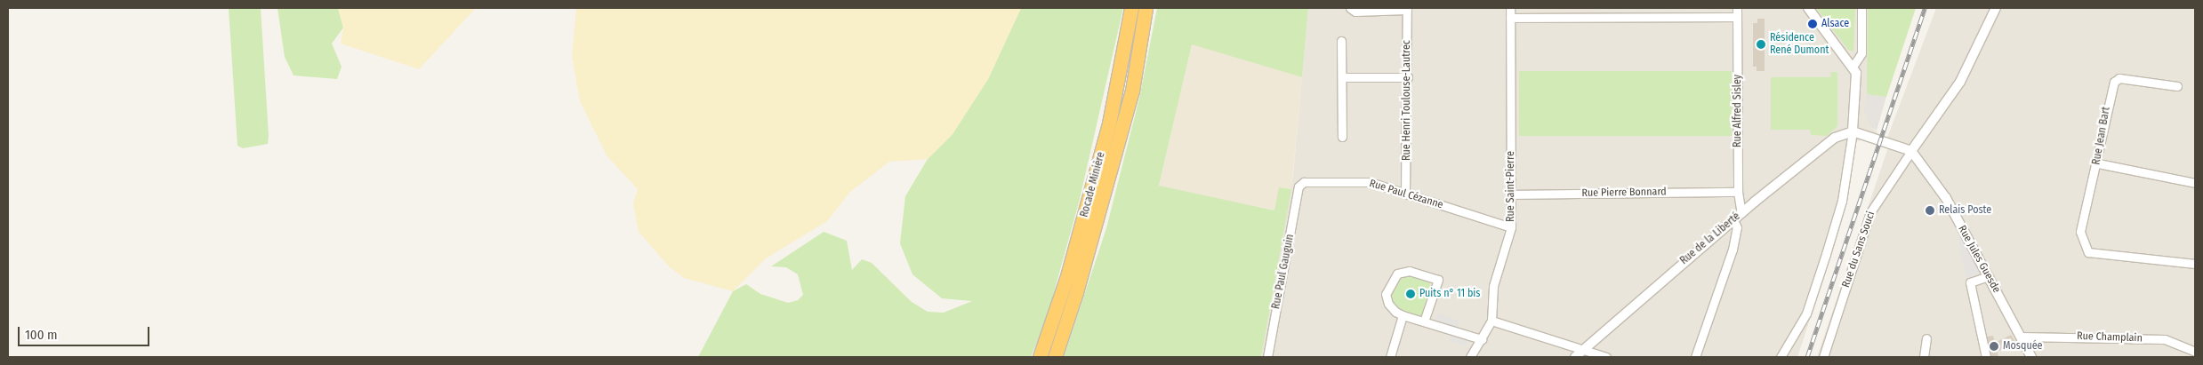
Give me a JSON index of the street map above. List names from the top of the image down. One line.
{"streets":{"highway":["Rocade Minière"],"street":["Rue Henri Toulouse-Lautrec","Rue Alfred Sisley","Rue Jean Bart","Rue Saint-Pierre","Rue Pierre Bonnard","Rue Paul Cézanne","Rue de la Liberté","Rue du Sans Souci","Rue Jules Guesde","Rue Paul Gauguin","Rue Champlain"]},"crossings":[["Rue Henri Toulouse-Lautrec","Rue Paul Cézanne"],["Rue Alfred Sisley","Rue Pierre Bonnard"],["Rue Alfred Sisley","Rue de la Liberté"],["Rue Saint-Pierre","Rue Pierre Bonnard"],["Rue Saint-Pierre","Rue Paul Cézanne"],["Rue Paul Cézanne","Rue Paul Gauguin"],["Rue du Sans Souci","Rue Jules Guesde"],["Rue Jules Guesde","Rue Champlain"]],"places":["Alsace","Résidence René Dumont","Relais Poste","Puits n° 11 bis","Mosquée"],"scale_bar":"100 m"}
